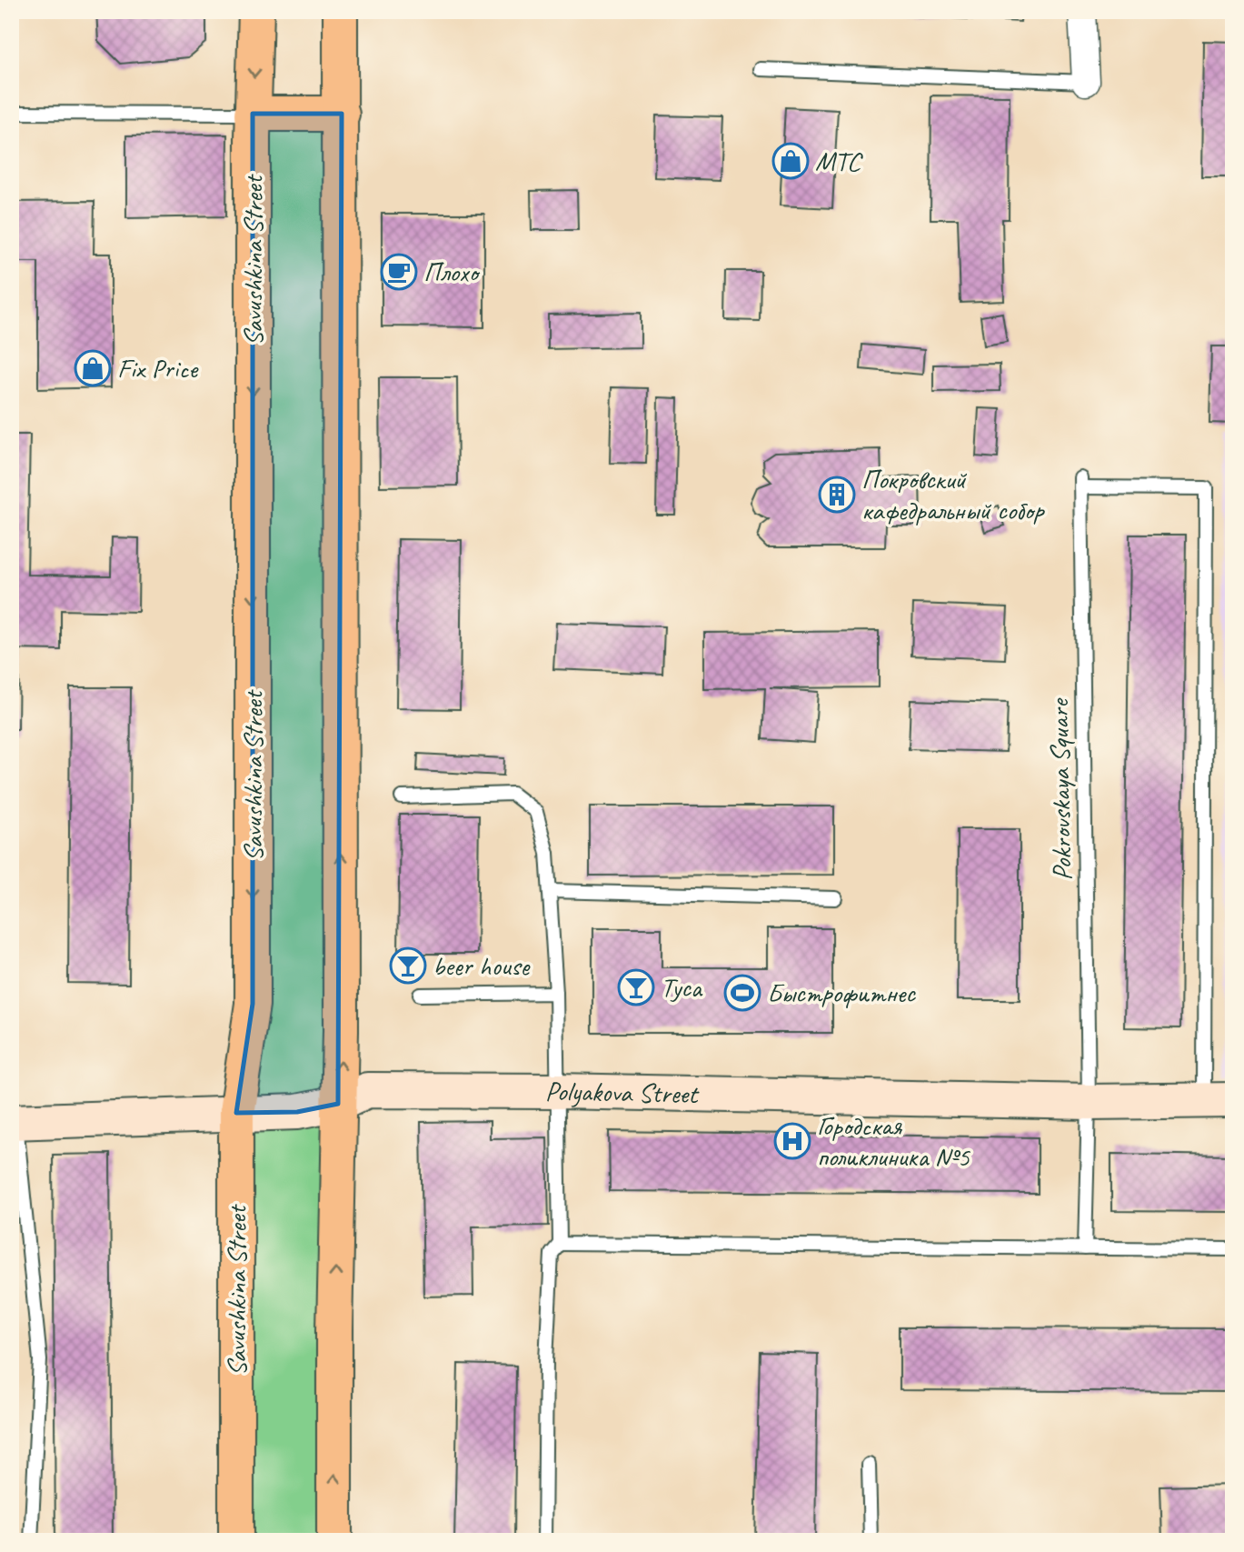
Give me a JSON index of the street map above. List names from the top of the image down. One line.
{"streets":{"highway":["Savushkina Street"],"street":["Polyakova Street"],"lane":["Pokrovskaya Square"]},"crossings":[["Savushkina Street","Polyakova Street"],["Pokrovskaya Square","Polyakova Street"]],"places":{"shop":["МТС","Fix Price"],"cafe":["Плохо"],"building":["Покровский кафедральный собор"],"bar":["beer house","Туса"],"sports":["Быстрофитнес"],"hospital":["Городская поликлиника №5"]}}
